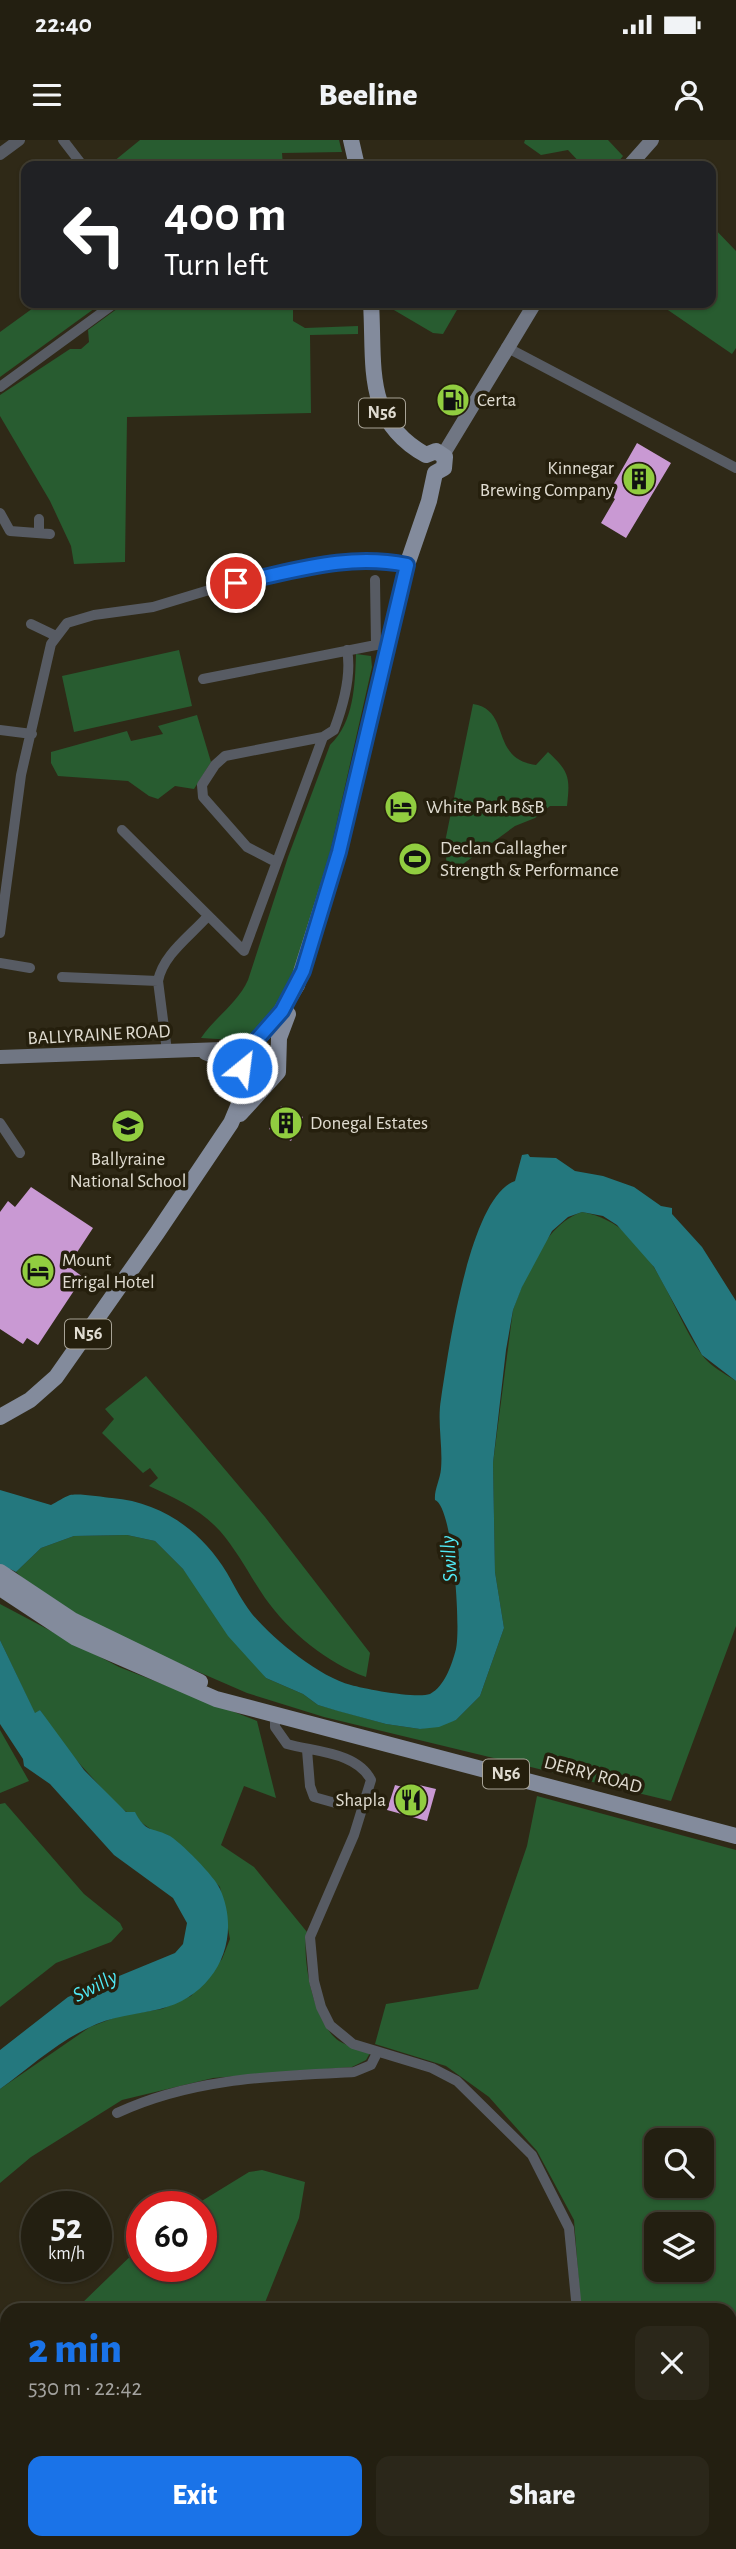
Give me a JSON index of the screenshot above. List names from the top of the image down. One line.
{"streets":{"main road":["N56","BALLYRAINE ROAD","DERRY ROAD"]},"crossings":[["N56","BALLYRAINE ROAD"]],"water":["Swilly"],"places":{"fuel station":["Certa"],"building":["Kinnegar Brewing Company","Donegal Estates"],"hotel":["White Park B&B","Mount Errigal Hotel"],"sports":["Declan Gallagher Strength & Performance"],"school or university":["Ballyraine National School"],"restaurant":["Shapla"]},"page":{"status":"22:40","header":"Beeline","turn":["400 m","Turn left"],"speed":"52 km/h","limit":"60","heading":["2 min","530 m · 22:42"],"buttons":["Exit","Share"]}}
